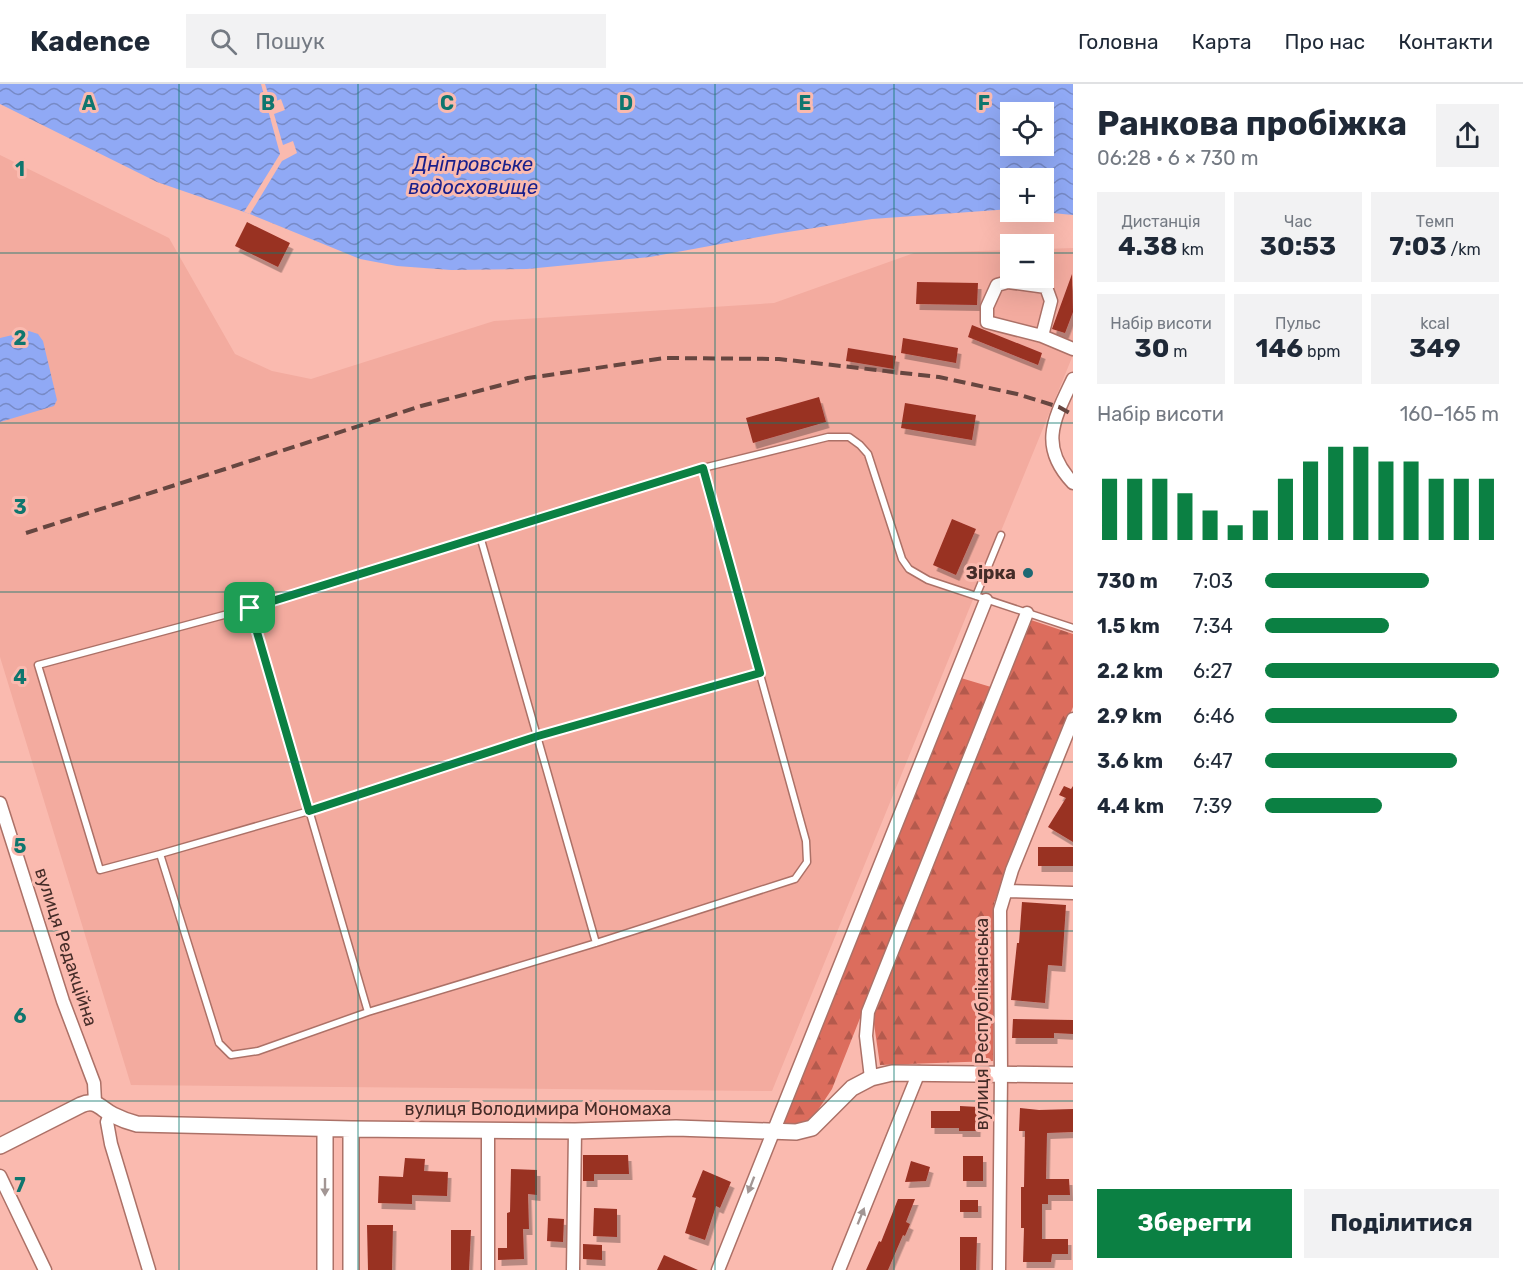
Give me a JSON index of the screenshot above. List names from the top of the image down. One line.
{"streets":{"street":["вулиця Редакційна","вулиця Республіканська","вулиця Володимира Мономаха"]},"crossings":[["вулиця Редакційна","вулиця Володимира Мономаха"],["вулиця Республіканська","вулиця Володимира Мономаха"]],"water":["Дніпровське водосховище"],"places":["Зірка"],"page":{"header":"Kadence","search":"Пошук","nav":["Головна","Карта","Про нас","Контакти"],"heading":["Ранкова пробіжка","06:28 · 6 × 730 m"],"map_buttons":["+","−"],"stats":[["Дистанція","4.38 km"],["Час","30:53"],["Темп","7:03 /km"],["Набір висоти","30 m"],["Пульс","146 bpm"],["kcal","349"]],"chart":["Набір висоти","160–165 m"],"list":[{"name":"730 m","note":"7:03"},{"name":"1.5 km","note":"7:34"},{"name":"2.2 km","note":"6:27"},{"name":"2.9 km","note":"6:46"},{"name":"3.6 km","note":"6:47"},{"name":"4.4 km","note":"7:39"}],"buttons":["Зберегти","Поділитися"]},"grid":{"columns":["A","B","C","D","E","F"],"rows":["1","2","3","4","5","6","7"]}}
